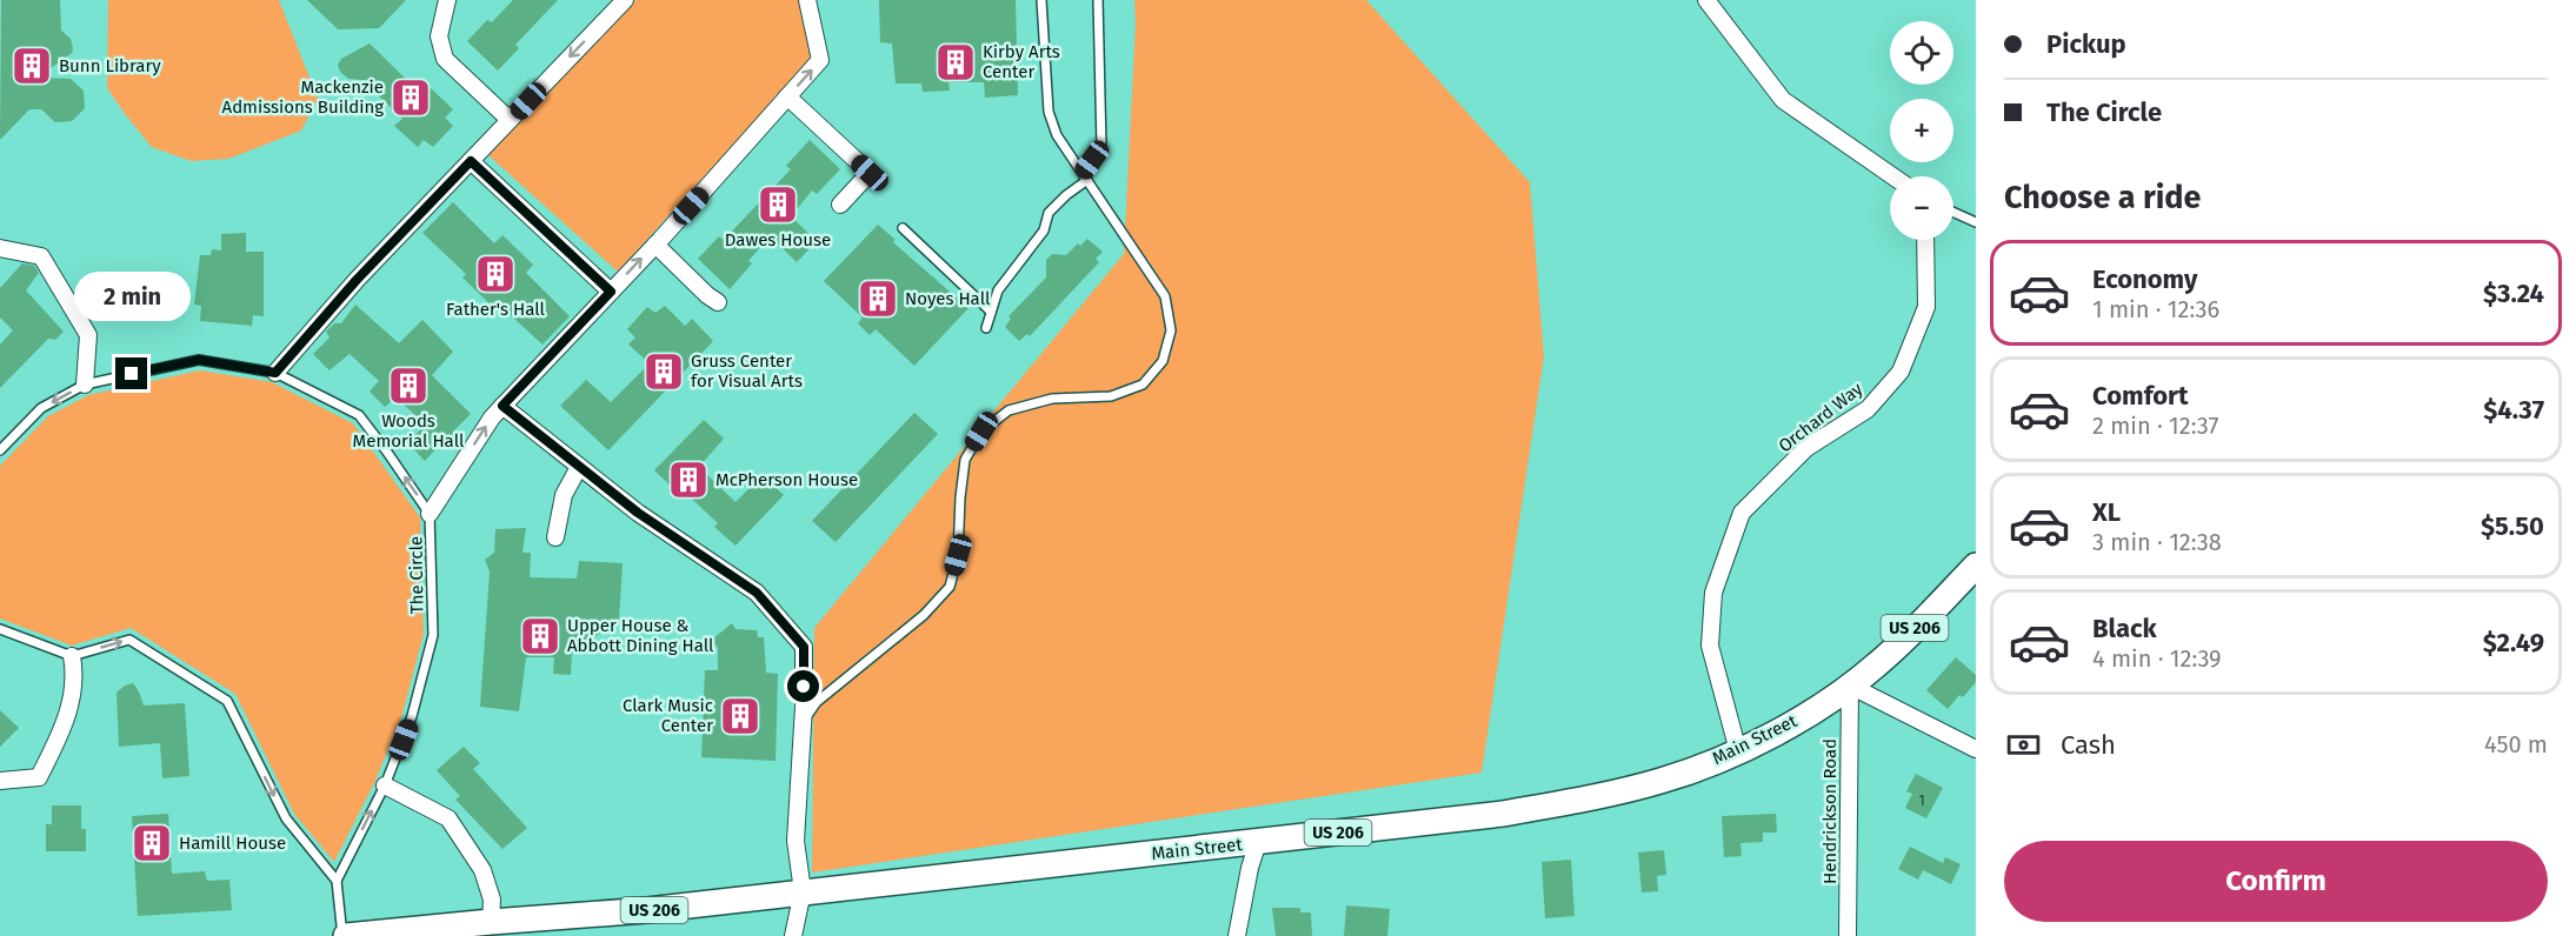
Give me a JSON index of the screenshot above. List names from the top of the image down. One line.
{"streets":{"highway":["US 206","Main Street"],"street":["Orchard Way","Hendrickson Road"],"lane":["The Circle"]},"crossings":[["Orchard Way","Main Street"],["Main Street","Hendrickson Road"]],"places":{"building":["Kirby Arts Center","Bunn Library","Mackenzie Admissions Building","Dawes House","Father's Hall","Noyes Hall","Gruss Center for Visual Arts","Woods Memorial Hall","McPherson House","Upper House & Abbott Dining Hall","Clark Music Center","Hamill House"]},"house_numbers":["1"],"page":{"banner":["Pickup","The Circle"],"map_buttons":["+","−"],"heading":"Choose a ride","list":[{"name":"Economy","note":"1 min · 12:36","value":"$3.24"},{"name":"Comfort","note":"2 min · 12:37","value":"$4.37"},{"name":"XL","note":"3 min · 12:38","value":"$5.50"},{"name":"Black","note":"4 min · 12:39","value":"$2.49"}],"bubble":"2 min","pay":["Cash","450 m"],"buttons":"Confirm"}}
